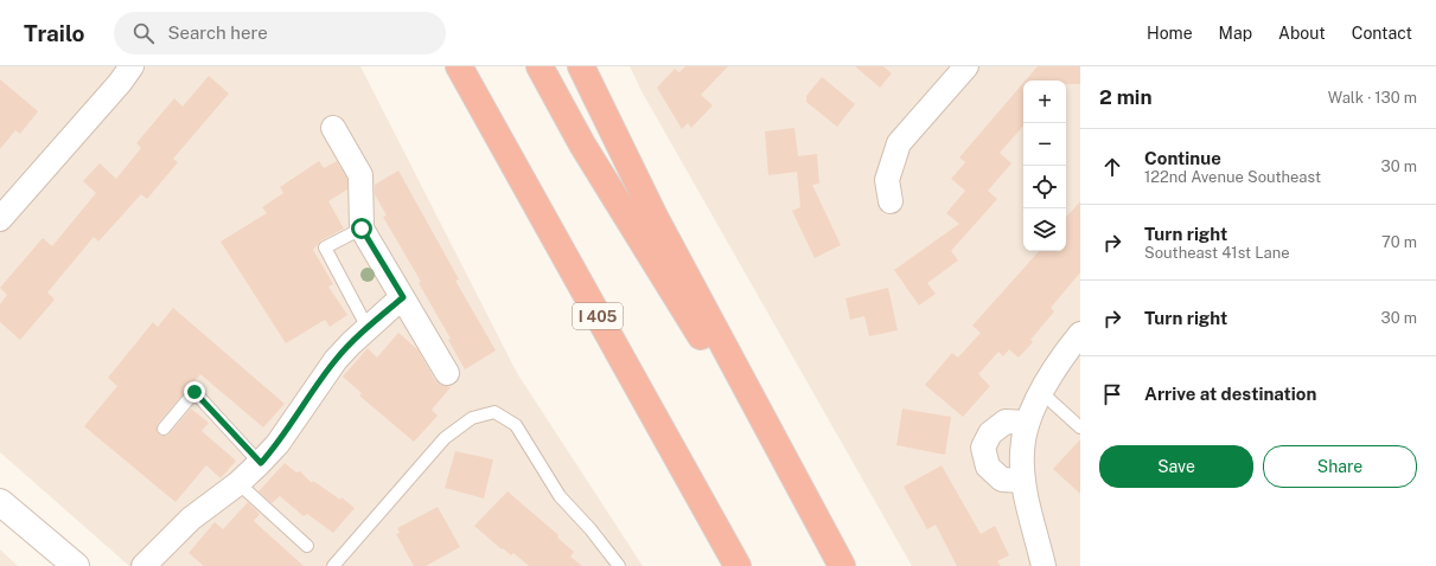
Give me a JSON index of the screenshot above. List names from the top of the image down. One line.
{"streets":{"highway":["I 405"]},"page":{"header":"Trailo","search":"Search here","nav":["Home","Map","About","Contact"],"heading":["2 min","Walk · 130 m"],"map_buttons":["+","−"],"list":[["Continue","122nd Avenue Southeast","30 m"],["Turn right","Southeast 41st Lane","70 m"],["Turn right","30 m"],"Arrive at destination"],"buttons":["Save","Share"]}}
